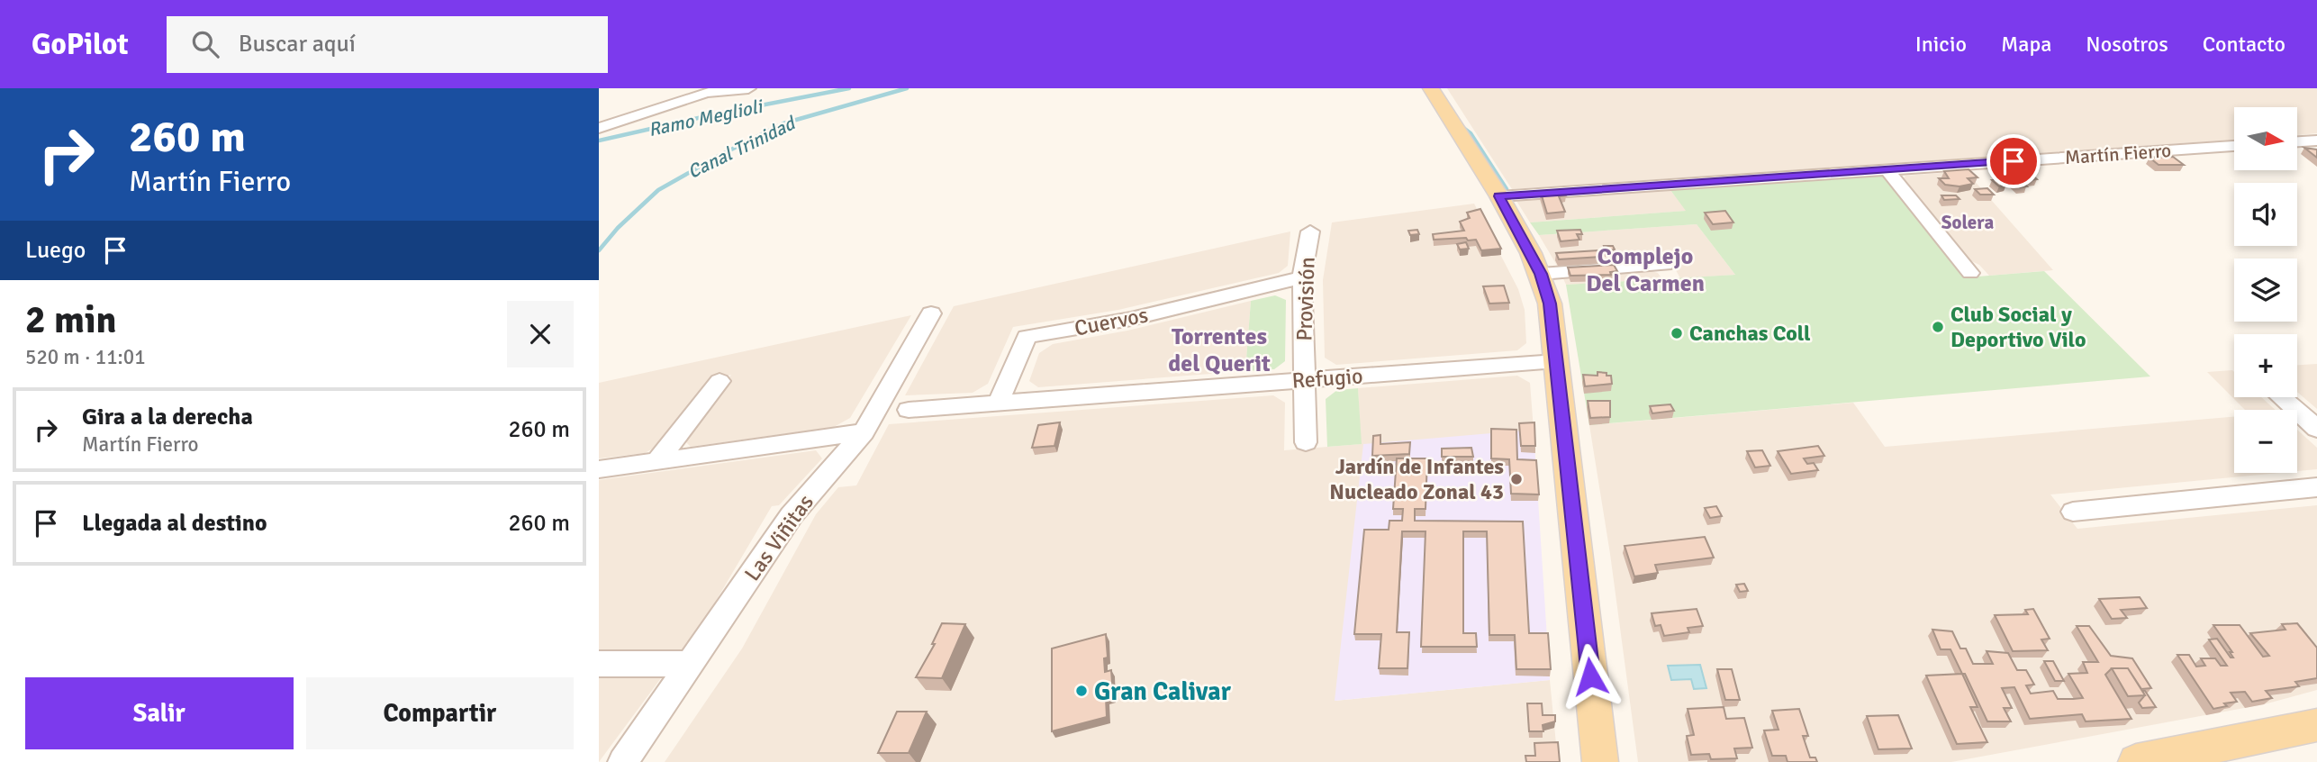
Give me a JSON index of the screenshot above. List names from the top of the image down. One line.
{"streets":{"street":["Martín Fierro","Provisión","Cuervos","Refugio","Las Viñitas"]},"crossings":[["Provisión","Cuervos"],["Provisión","Refugio"],["Cuervos","Refugio"]],"districts":["Solera","Complejo Del Carmen","Torrentes del Querit"],"water":["Ramo Meglioli","Canal Trinidad"],"places":["Club Social y Deportivo Vilo","Canchas Coll","Jardín de Infantes Nucleado Zonal 43","Gran Calivar"],"north":"right","page":{"header":"GoPilot","search":"Buscar aquí","nav":["Inicio","Mapa","Nosotros","Contacto"],"turn":["260 m","Martín Fierro"],"map_buttons":["+","−"],"then":"Luego","heading":["2 min","520 m · 11:01"],"list":[{"name":"Gira a la derecha","note":"Martín Fierro","value":"260 m"},{"name":"Llegada al destino","value":"260 m"}],"buttons":["Salir","Compartir"]}}
